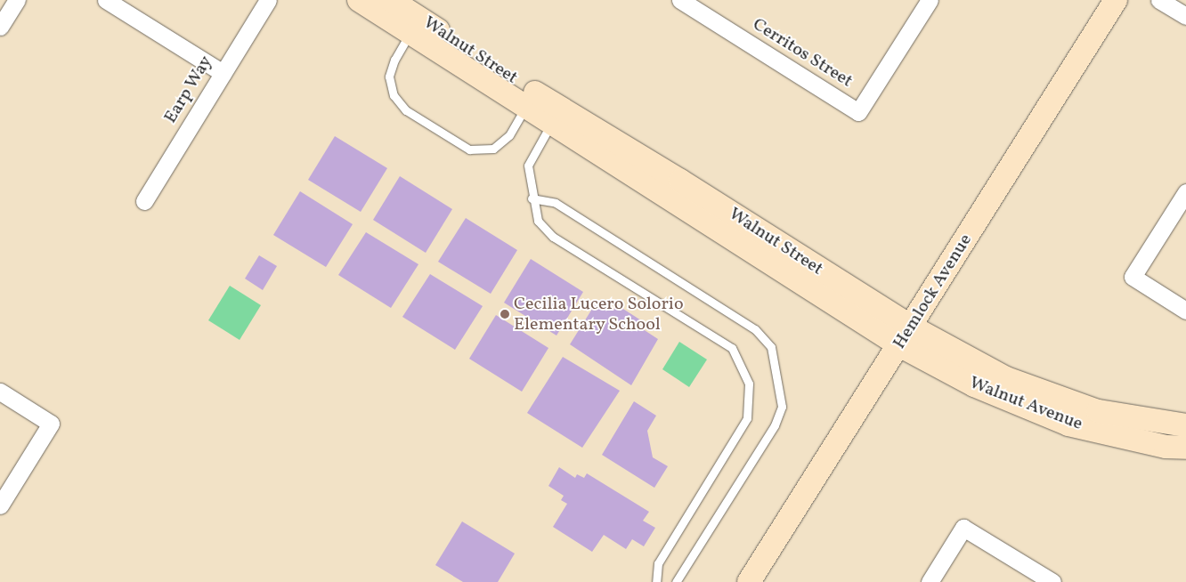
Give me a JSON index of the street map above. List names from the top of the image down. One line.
{"streets":{"street":["Walnut Street","Cerritos Street","Earp Way","Hemlock Avenue","Walnut Avenue"]},"crossings":[["Walnut Street","Hemlock Avenue"],["Walnut Street","Walnut Avenue"],["Hemlock Avenue","Walnut Avenue"]],"places":["Cecilia Lucero Solorio Elementary School"]}
